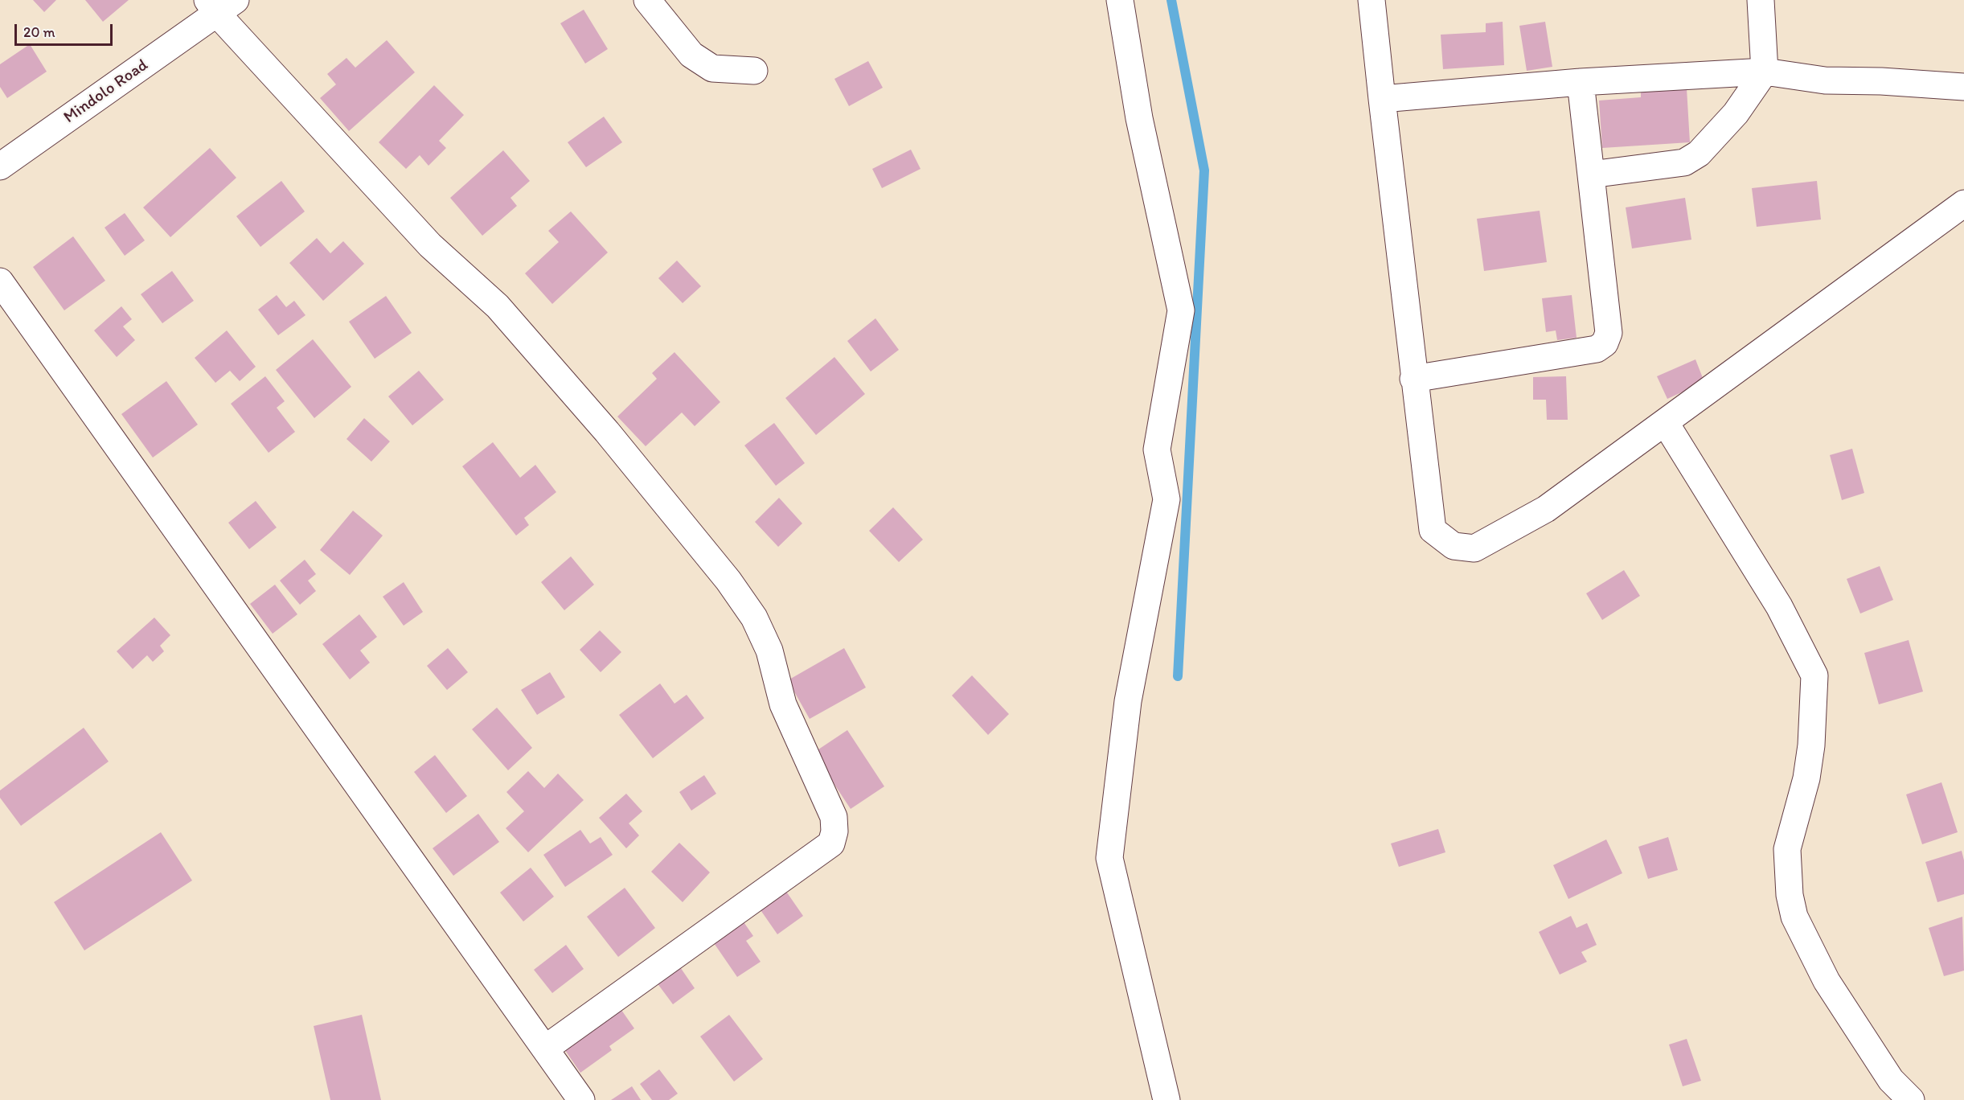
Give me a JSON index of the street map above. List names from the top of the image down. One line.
{"streets":{"street":["Mindolo Road"]},"scale_bar":"20 m"}
